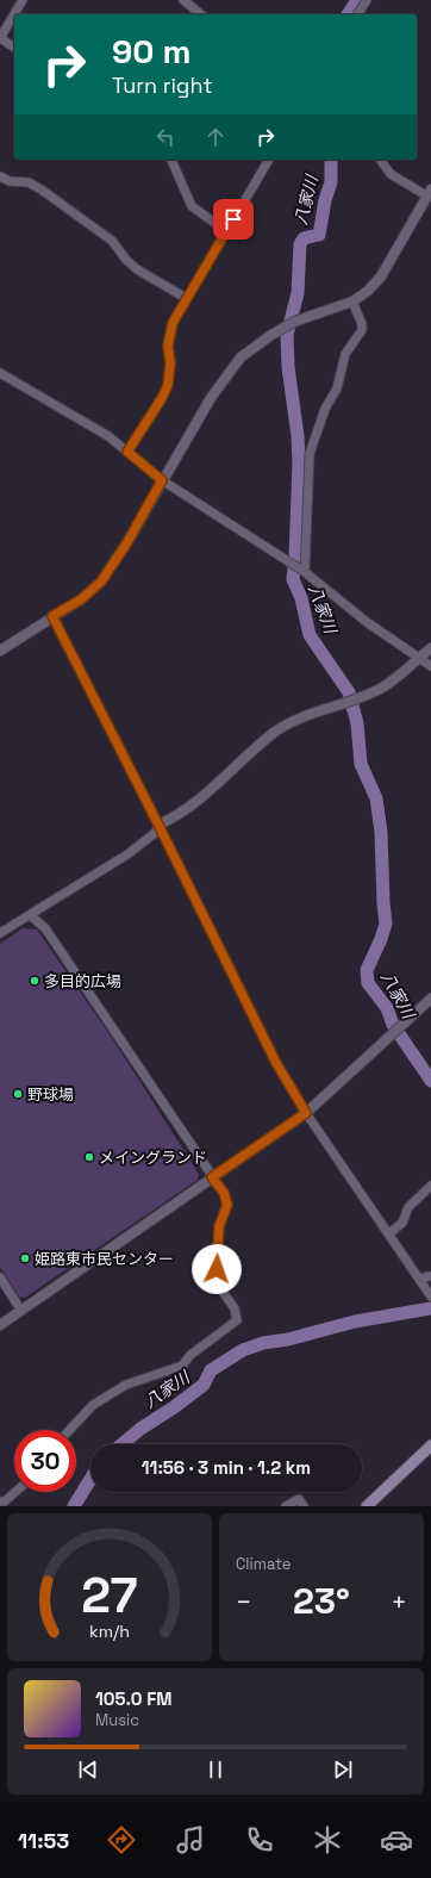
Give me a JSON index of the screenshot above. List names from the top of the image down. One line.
{"water":["八家川"],"places":["多目的広場","野球場","メイングランド","姫路東市民センター"],"page":{"turn":["90 m","Turn right"],"limit":"30","trip":"11:56 · 3 min · 1.2 km","tile":"Climate","heat":["−","23°","+"],"song":["105.0 FM","Music"],"tabs":"11:53","gauge":["27","km/h"]}}
